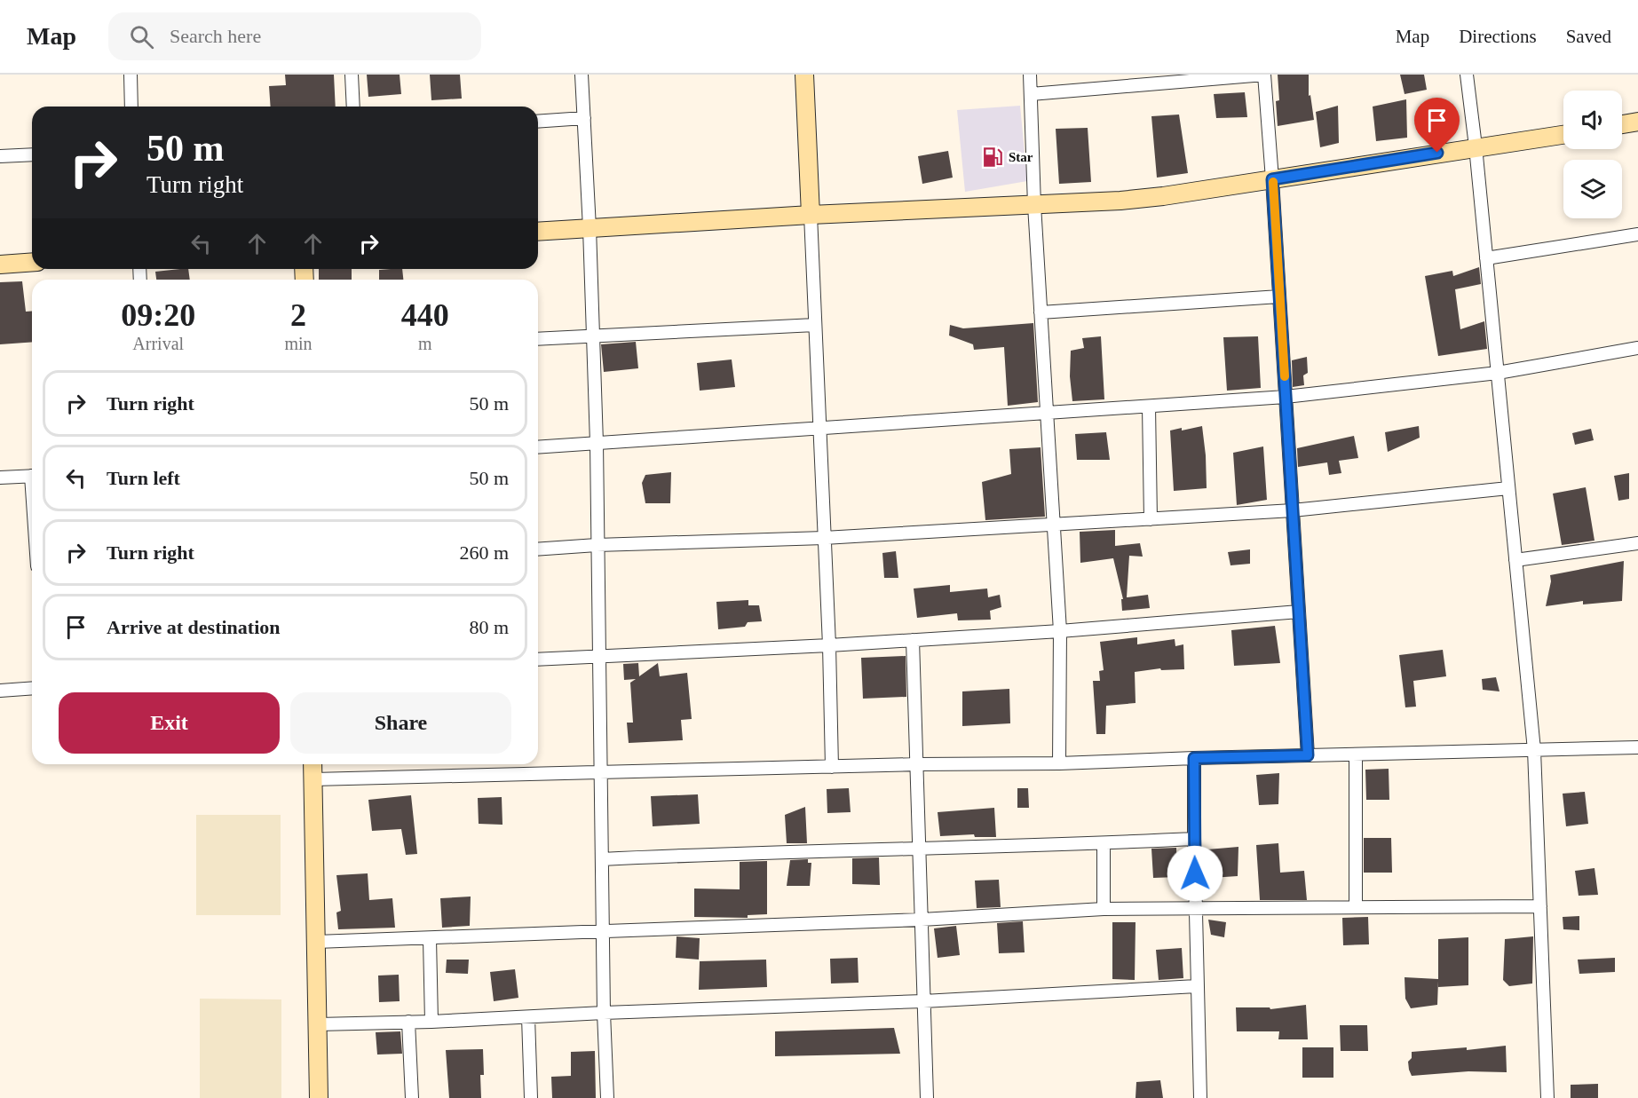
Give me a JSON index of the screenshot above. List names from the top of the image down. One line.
{"places":{"fuel station":["Star"]},"page":{"header":"Map","search":"Search here","nav":["Map","Directions","Saved"],"turn":["50 m","Turn right"],"eta":["09:20","Arrival","2","min","440","m"],"list":[{"name":"Turn right","value":"50 m"},{"name":"Turn left","value":"50 m"},{"name":"Turn right","value":"260 m"},{"name":"Arrive at destination","value":"80 m"}],"buttons":["Exit","Share"]}}
